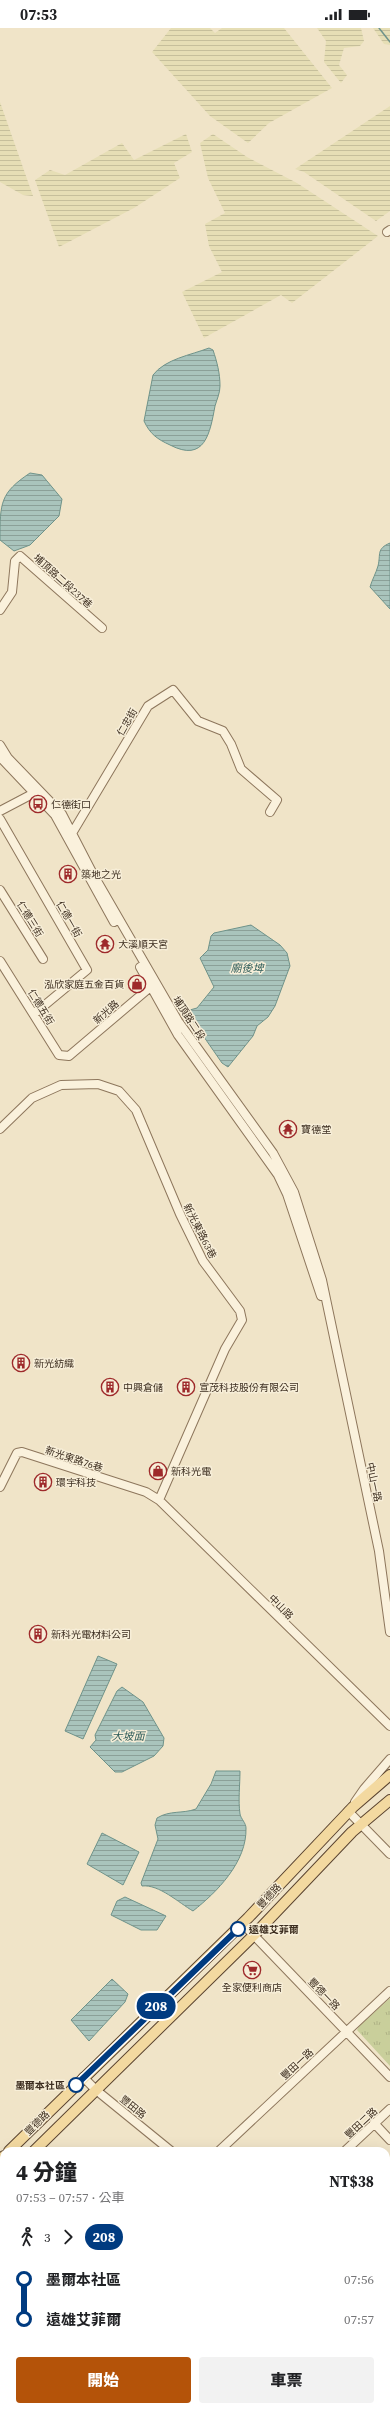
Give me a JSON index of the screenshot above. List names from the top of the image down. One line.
{"streets":{"main road":["豐德路"],"street":["埔頂路二段237巷","仁忠街","仁德三街","仁德一街","仁德五街","新光路","埔頂路二段","新光東路63巷","新光東路76巷","中山一路","中山路","豐德一路","豐田一路","豐田路","豐田二路"]},"crossings":[["仁忠街","埔頂路二段"],["仁德一街","仁德五街"],["仁德五街","新光路"],["新光路","埔頂路二段"],["埔頂路二段","中山一路"],["新光東路63巷","新光東路76巷"],["新光東路63巷","中山路"],["新光東路76巷","中山路"],["豐德路","豐德一路"],["豐德路","豐田路"],["豐德一路","豐田一路"]],"water":["廟後埤","大坡面"],"places":{"bus stop":["仁德街口"],"building":["築地之光","新光紡織","中興倉儲","宣茂科技股份有限公司","環宇科技","新科光電材料公司"],"temple":["大溪順天宮","寶德堂"],"shop":["泓欣家庭五金百貨","新科光電"],"other":["遠雄艾菲爾","墨爾本社區"],"supermarket":["全家便利商店"]},"lines":["bus line 208"],"page":{"status":"07:53","on_map":"208","heading":["4 分鐘","07:53 – 07:57 · 公車","NT$38"],"legs":["3","208"],"list":[{"name":"墨爾本社區","value":"07:56"},{"name":"遠雄艾菲爾","value":"07:57"}],"buttons":["開始","車票"]}}
